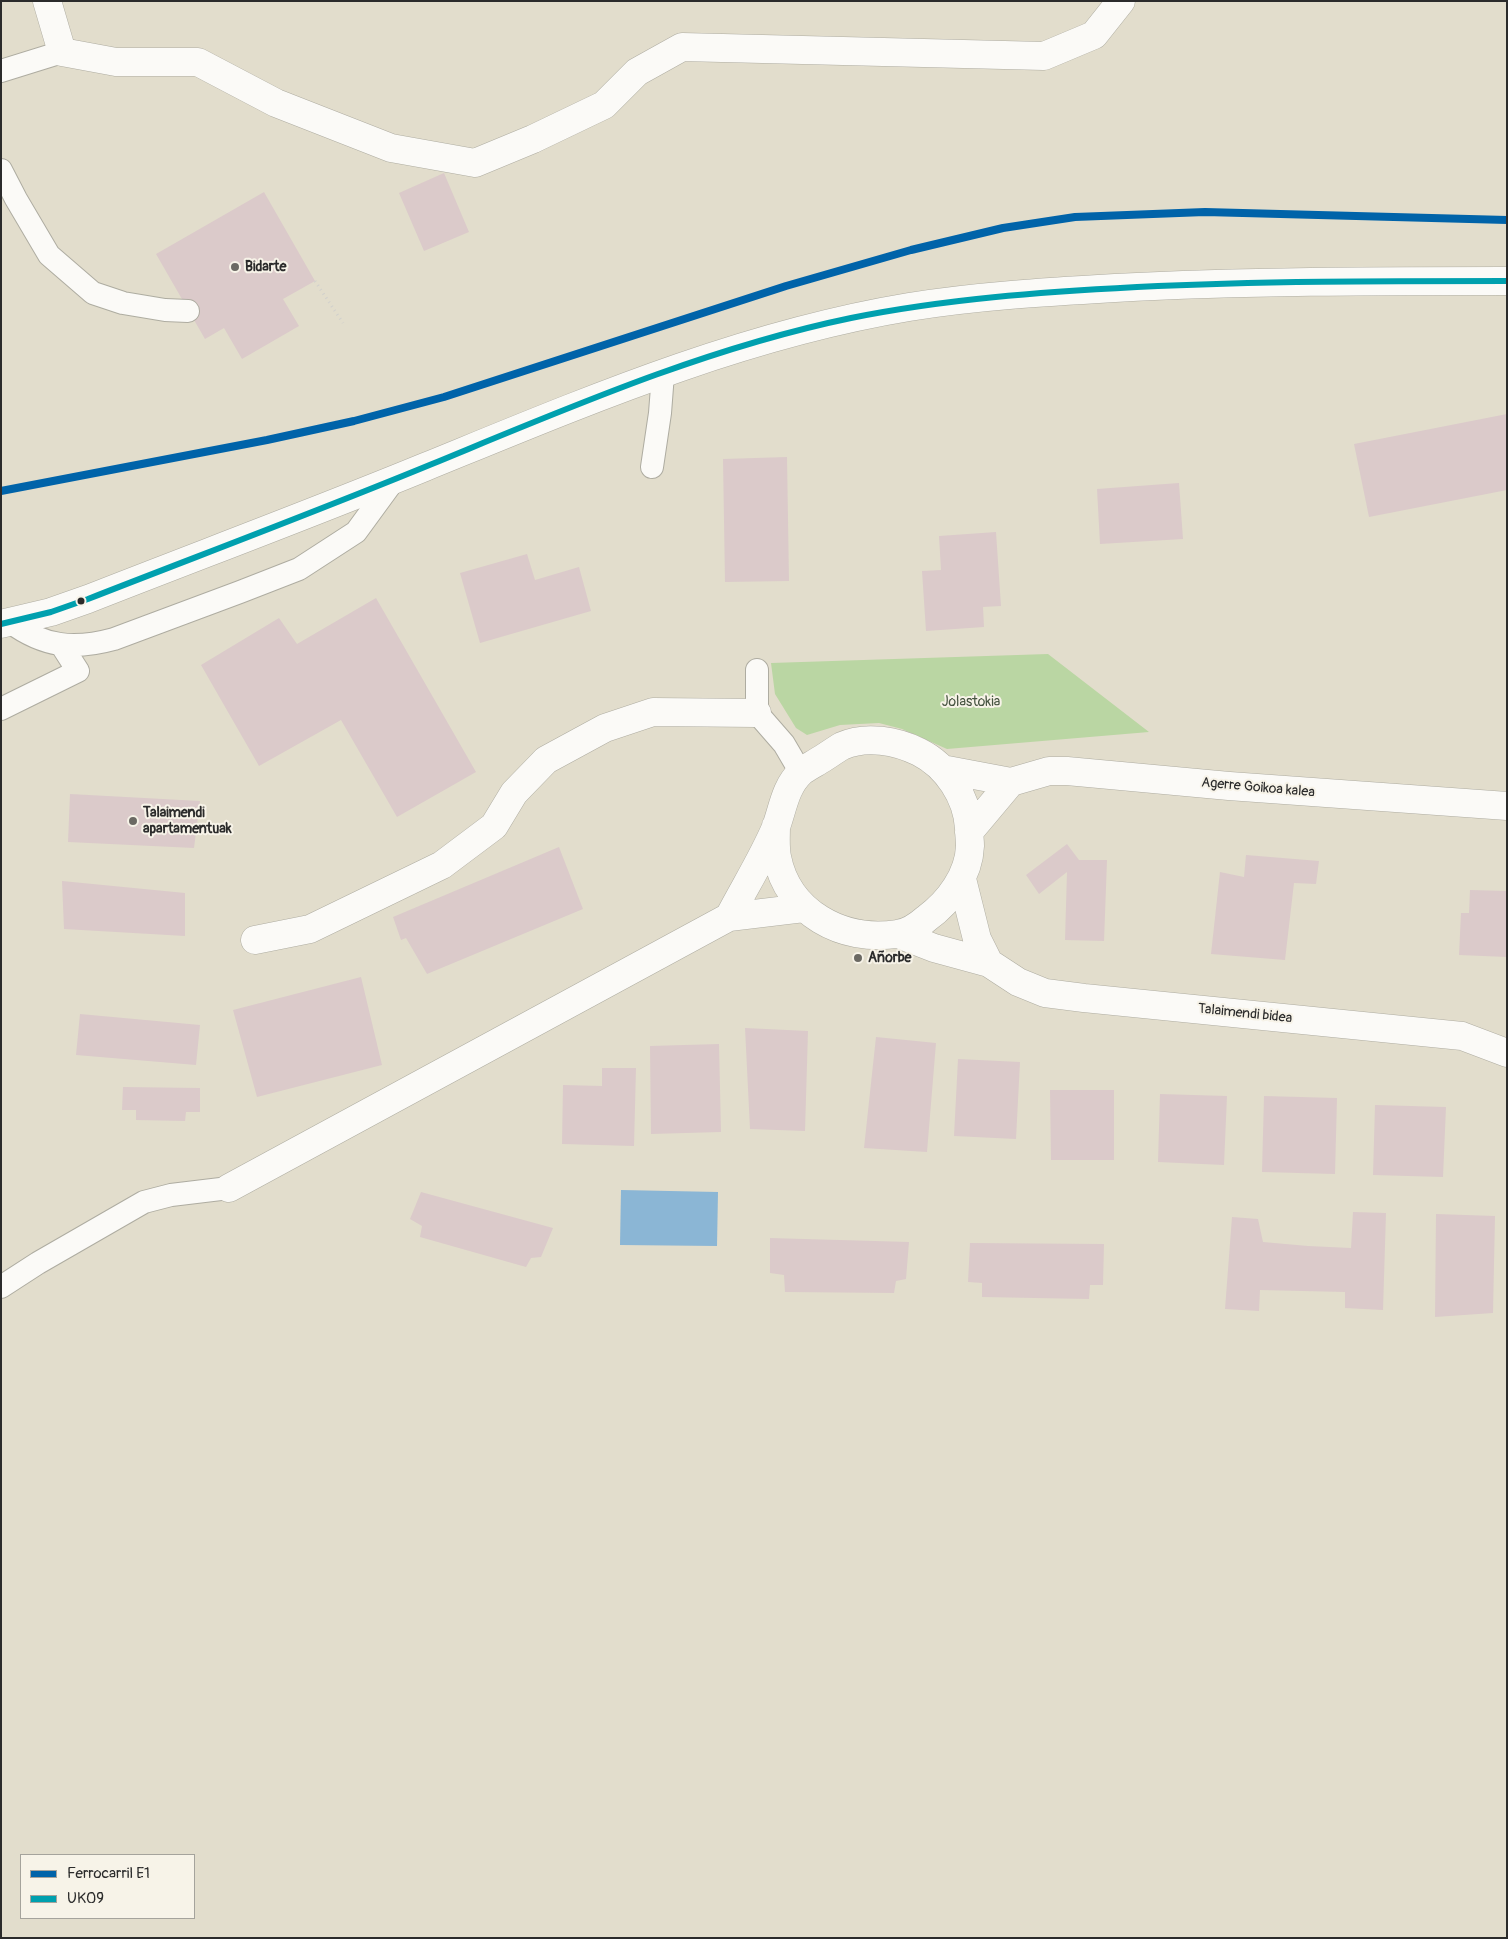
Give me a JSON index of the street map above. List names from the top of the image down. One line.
{"streets":{"main road":["Agerre Goikoa kalea","Talaimendi bidea"]},"parks":["Jolastokia"],"places":["Bidarte","Talaimendi apartamentuak","Añorbe"],"lines":["rail line E1","transit line UK09"],"legend":["Ferrocarril E1","UK09"]}
